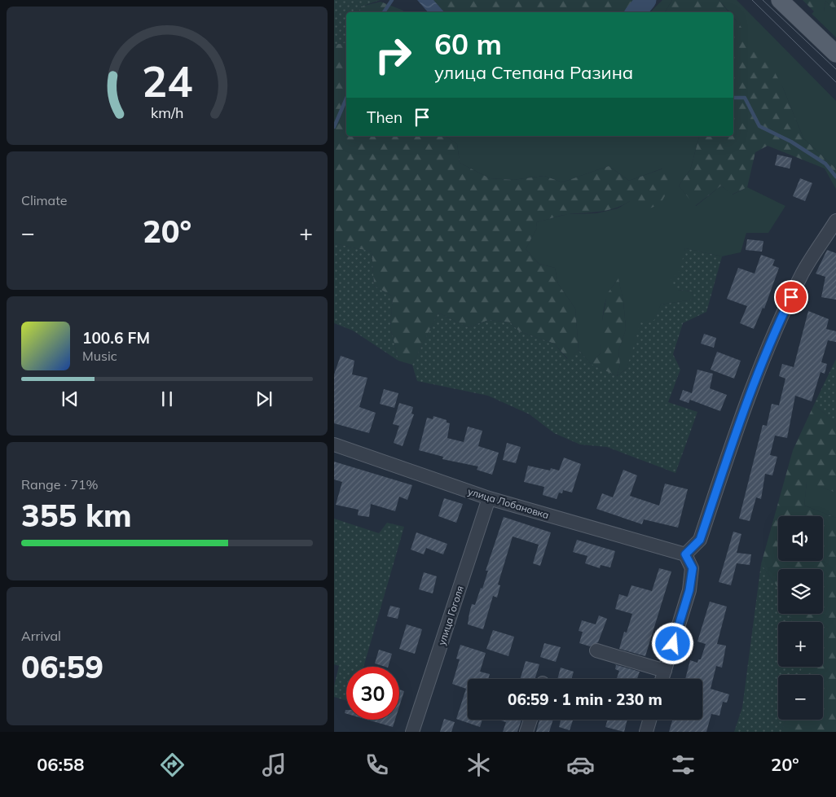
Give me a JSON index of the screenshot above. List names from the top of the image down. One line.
{"streets":{"street":["улица Лобановка","улица Гоголя"]},"crossings":[["улица Лобановка","улица Гоголя"]],"page":{"turn":["60 m","улица Степана Разина"],"then":"Then","tile":["Climate",["Range · 71%","355 km"],["Arrival","06:59"]],"heat":["−","20°","+"],"song":["100.6 FM","Music"],"map_buttons":["+","−"],"limit":"30","trip":"06:59 · 1 min · 230 m","tabs":["06:58","20°"],"gauge":["24","km/h"]}}
